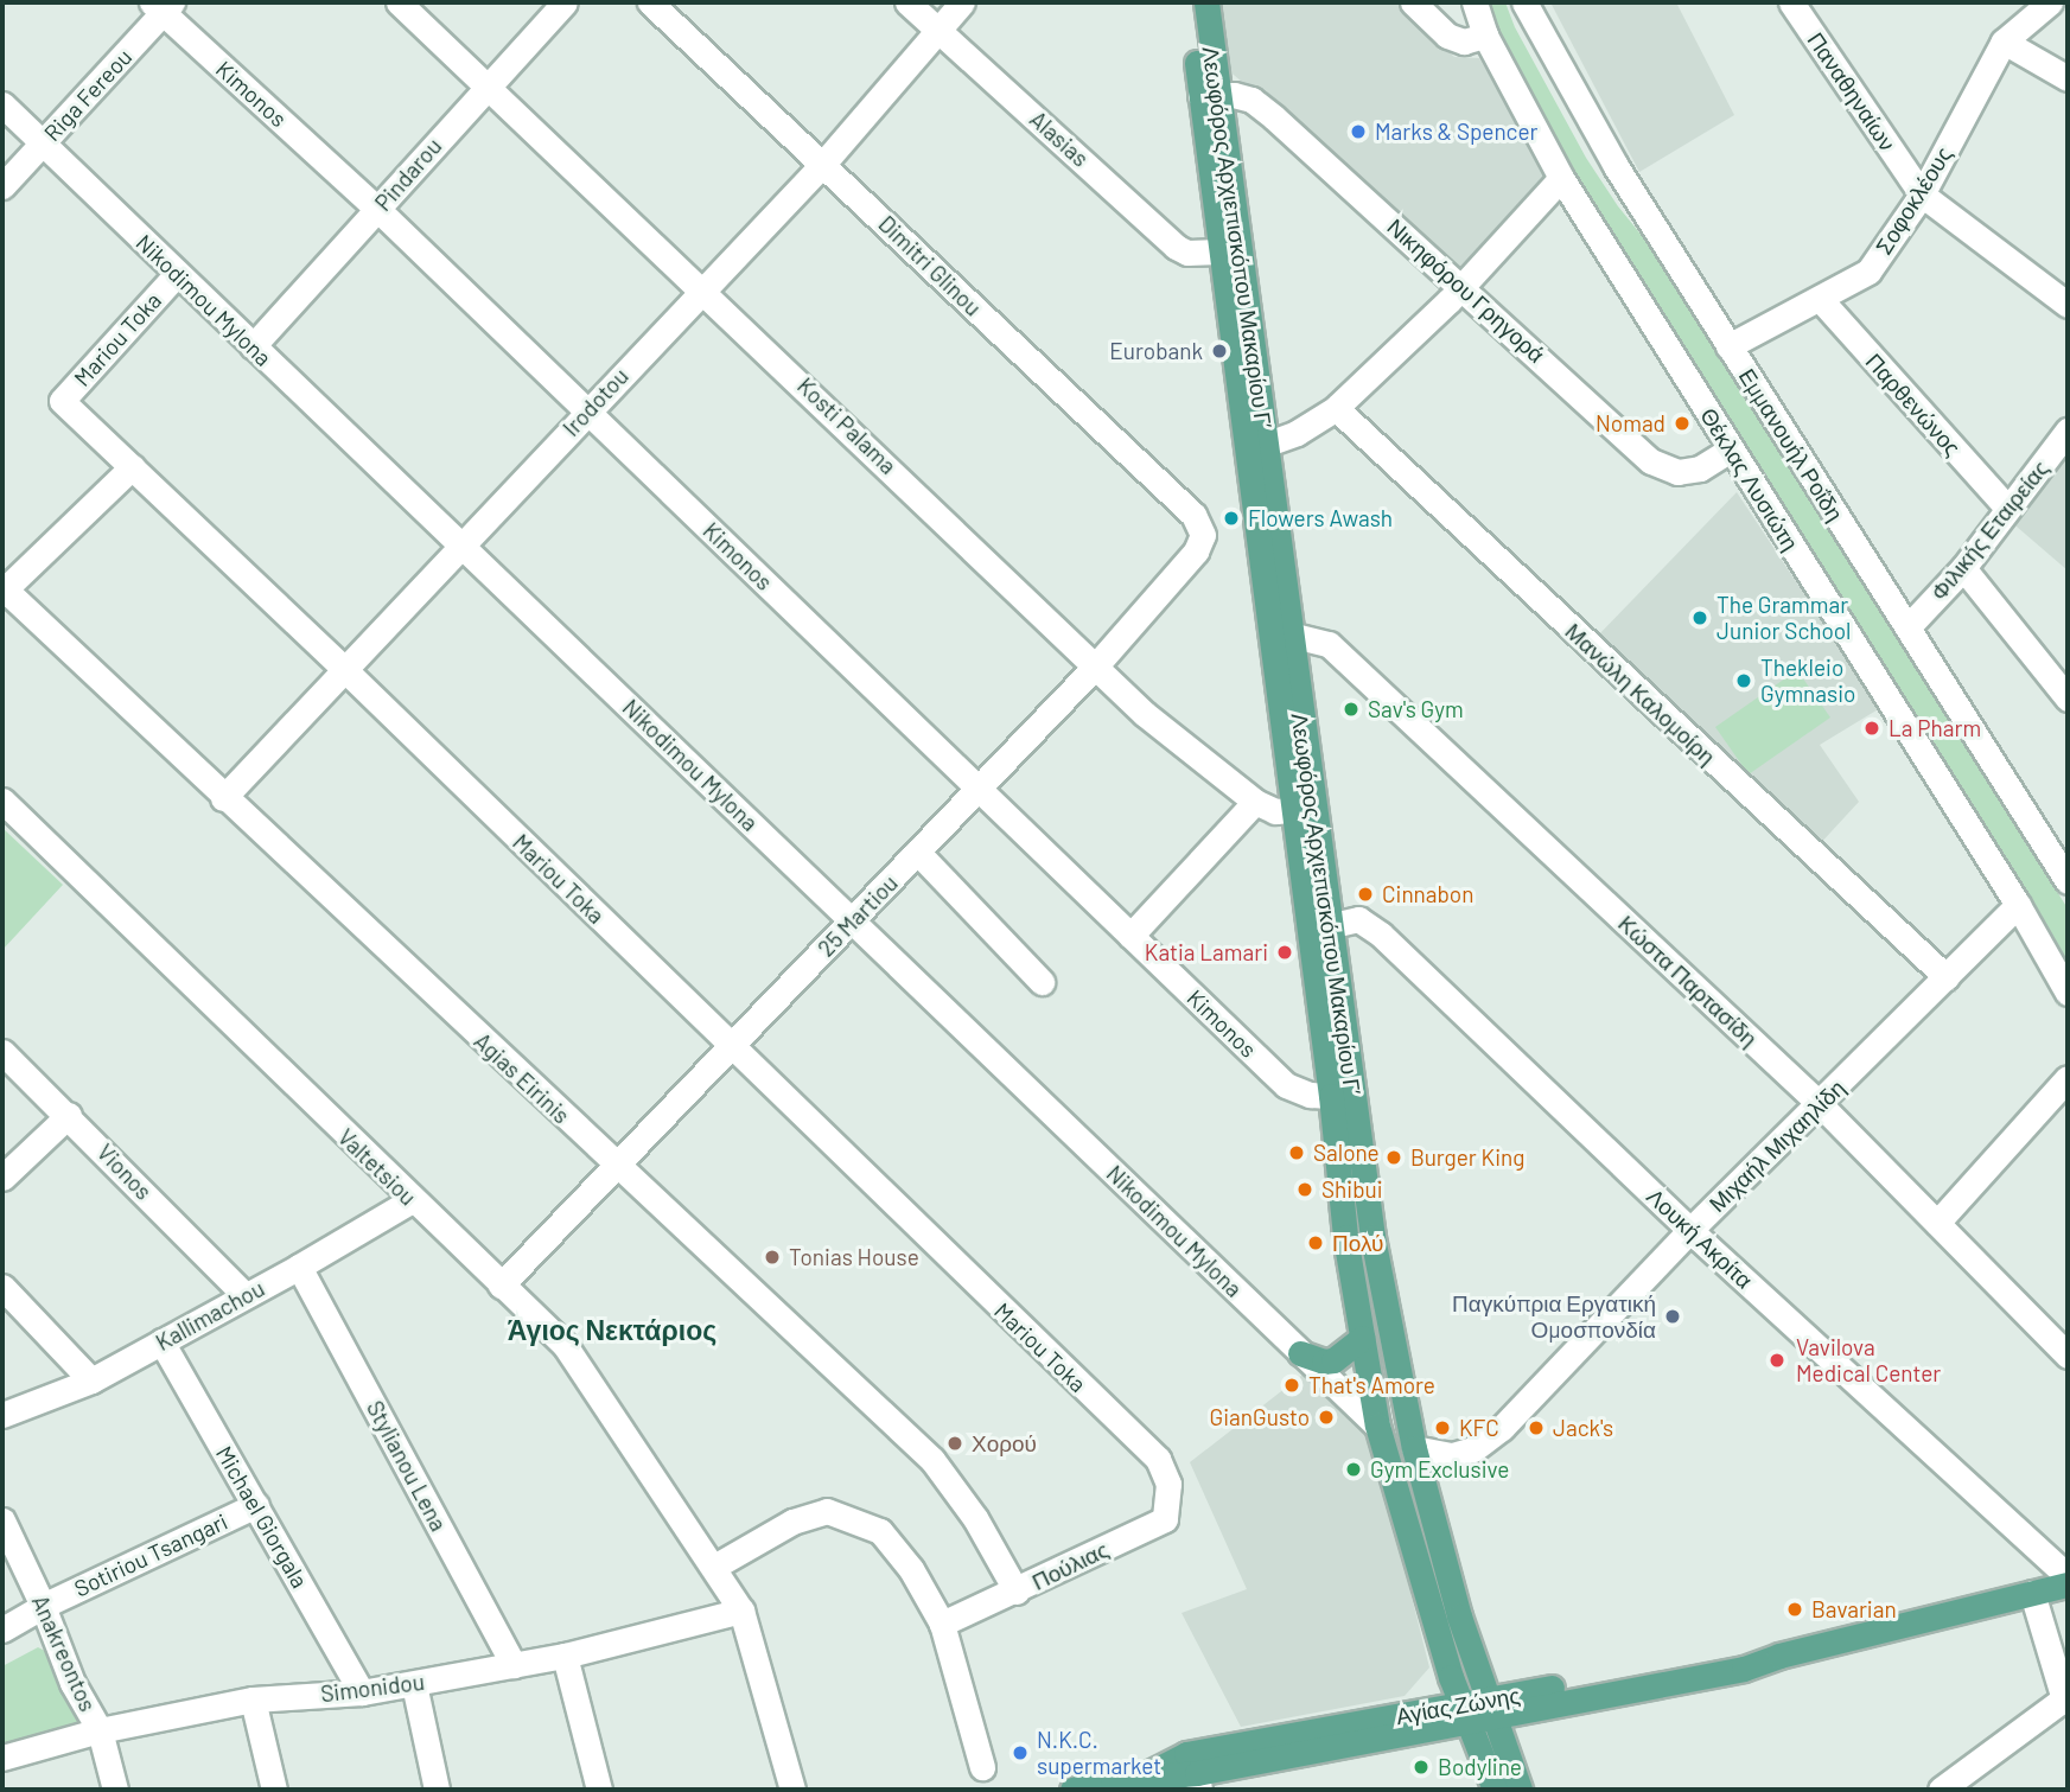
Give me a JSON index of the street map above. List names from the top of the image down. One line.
{"streets":{"main road":["Λεωφόρος Αρχιεπισκόπου Μακαρίου Γ’","Αγίας Ζώνης"],"street":["Παναθηναίων","Kimonos","Riga Fereou","Alasias","Pindarou","Σοφοκλέους","Dimitri Glinou","Νικηφόρου Γρηγορά","Nikodimou Mylona","Mariou Toka","Irodotou","Παρθενώνος","Kosti Palama","Εμμανουήλ Ροΐδη","Θέκλας Λυσιώτη","Φιλικής Εταιρείας","Μανώλη Καλομοίρη","25 Martiou","Κώστα Παρτασίδη","Agias Eirinis","Μιχαήλ Μιχαηλίδη","Valtetsiou","Vionos","Λουκή Ακρίτα","Kallimachou","Stylianou Lena","Michael Giorgala","Sotiriou Tsangari","Πούλιας","Anakreontos","Simonidou"]},"crossings":[["Παναθηναίων","Σοφοκλέους"],["Kimonos","Riga Fereou"],["Kimonos","Pindarou"],["Kimonos","Λεωφόρος Αρχιεπισκόπου Μακαρίου Γ’"],["Kimonos","Irodotou"],["Kimonos","25 Martiou"],["Riga Fereou","Nikodimou Mylona"],["Alasias","Λεωφόρος Αρχιεπισκόπου Μακαρίου Γ’"],["Alasias","Irodotou"],["Pindarou","Nikodimou Mylona"],["Pindarou","Kosti Palama"],["Σοφοκλέους","Παρθενώνος"],["Σοφοκλέους","Εμμανουήλ Ροΐδη"],["Λεωφόρος Αρχιεπισκόπου Μακαρίου Γ’","Νικηφόρου Γρηγορά"],["Λεωφόρος Αρχιεπισκόπου Μακαρίου Γ’","Nikodimou Mylona"],["Λεωφόρος Αρχιεπισκόπου Μακαρίου Γ’","Kosti Palama"],["Λεωφόρος Αρχιεπισκόπου Μακαρίου Γ’","Κώστα Παρτασίδη"],["Λεωφόρος Αρχιεπισκόπου Μακαρίου Γ’","Μιχαήλ Μιχαηλίδη"],["Λεωφόρος Αρχιεπισκόπου Μακαρίου Γ’","Λουκή Ακρίτα"],["Λεωφόρος Αρχιεπισκόπου Μακαρίου Γ’","Αγίας Ζώνης"],["Dimitri Glinou","Irodotou"],["Dimitri Glinou","25 Martiou"],["Νικηφόρου Γρηγορά","Θέκλας Λυσιώτη"],["Nikodimou Mylona","Mariou Toka"],["Nikodimou Mylona","Irodotou"],["Nikodimou Mylona","25 Martiou"],["Mariou Toka","Irodotou"],["Mariou Toka","25 Martiou"],["Mariou Toka","Πούλιας"],["Irodotou","Kosti Palama"],["Irodotou","Agias Eirinis"],["Παρθενώνος","Φιλικής Εταιρείας"],["Kosti Palama","25 Martiou"],["Εμμανουήλ Ροΐδη","Φιλικής Εταιρείας"],["Θέκλας Λυσιώτη","Μιχαήλ Μιχαηλίδη"],["Μανώλη Καλομοίρη","Μιχαήλ Μιχαηλίδη"],["25 Martiou","Agias Eirinis"],["25 Martiou","Valtetsiou"],["Κώστα Παρτασίδη","Μιχαήλ Μιχαηλίδη"],["Agias Eirinis","Πούλιας"],["Μιχαήλ Μιχαηλίδη","Λουκή Ακρίτα"],["Valtetsiou","Kallimachou"],["Valtetsiou","Simonidou"],["Vionos","Kallimachou"],["Kallimachou","Stylianou Lena"],["Kallimachou","Michael Giorgala"],["Stylianou Lena","Simonidou"],["Michael Giorgala","Sotiriou Tsangari"],["Michael Giorgala","Simonidou"],["Sotiriou Tsangari","Anakreontos"],["Anakreontos","Simonidou"]],"districts":["Άγιος Νεκτάριος"],"places":["Marks & Spencer","Eurobank","Nomad","Flowers Awash","The Grammar Junior School","Thekleio Gymnasio","Sav's Gym","La Pharm","Cinnabon","Katia Lamari","Salone","Burger King","Shibui","Πολύ","Tonias House","Παγκύπρια Εργατική Ομοσπονδία","Vavilova Medical Center","That's Amore","GianGusto","KFC","Jack's","Χορού","Gym Exclusive","Bavarian","N.K.C. supermarket","Bodyline"]}
